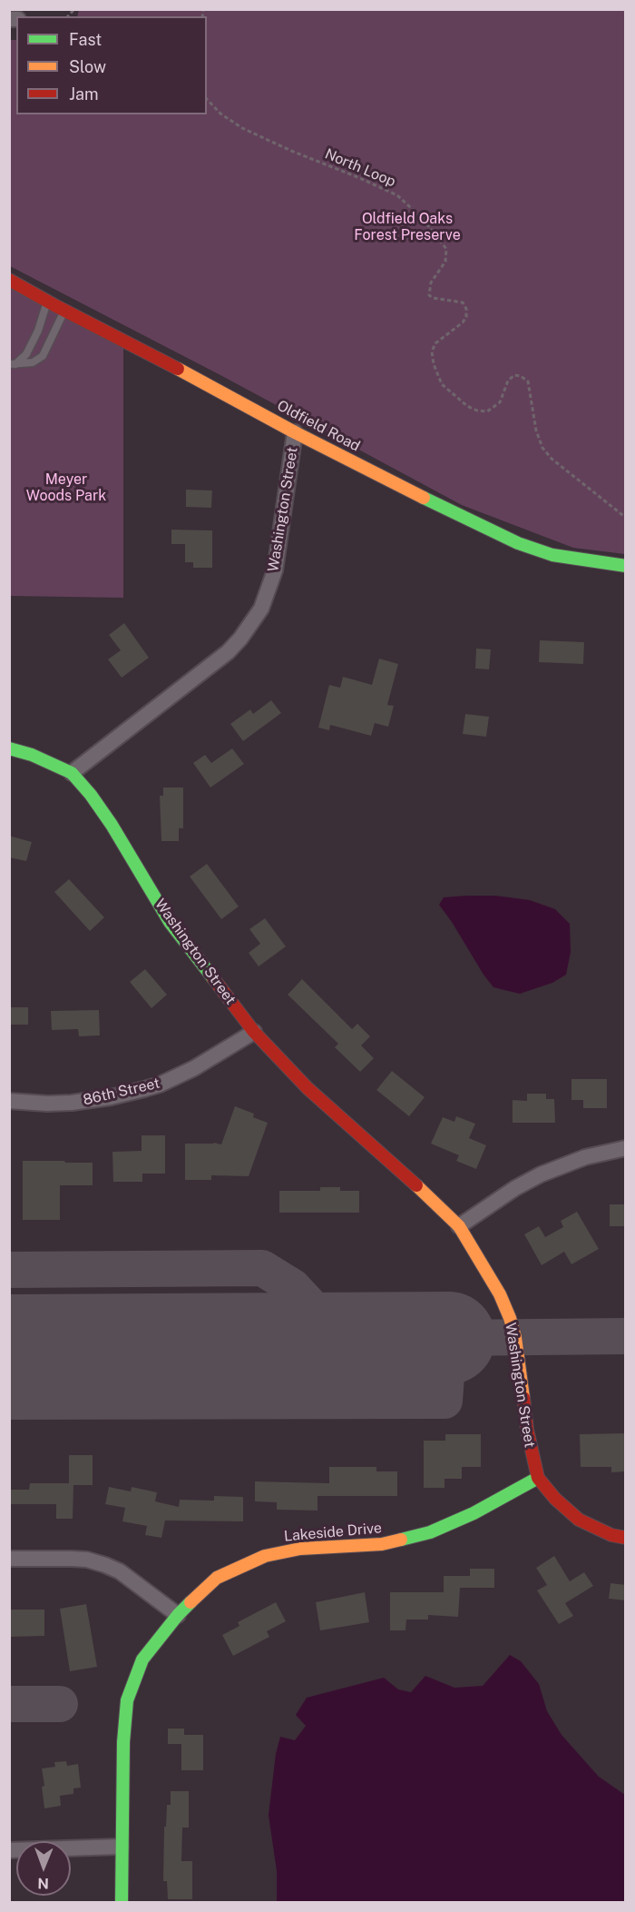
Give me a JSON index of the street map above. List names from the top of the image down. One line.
{"streets":{"street":["Oldfield Road","Washington Street","86th Street","Lakeside Drive"],"path":["North Loop"]},"crossings":[["Oldfield Road","Washington Street"],["Washington Street","86th Street"],["Washington Street","Lakeside Drive"]],"parks":["Oldfield Oaks Forest Preserve","Meyer Woods Park"],"legend":["Fast","Slow","Jam"],"north":"bottom"}
